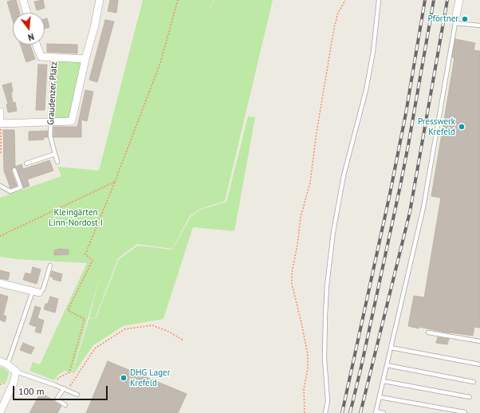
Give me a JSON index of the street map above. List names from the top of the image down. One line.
{"streets":{"street":["Graudenzer Platz"]},"parks":["Kleingärten Linn-Nordost I"],"places":["Pförtner","Presswerk Krefeld","DHG Lager Krefeld"],"scale_bar":"100 m","north":"bottom"}
